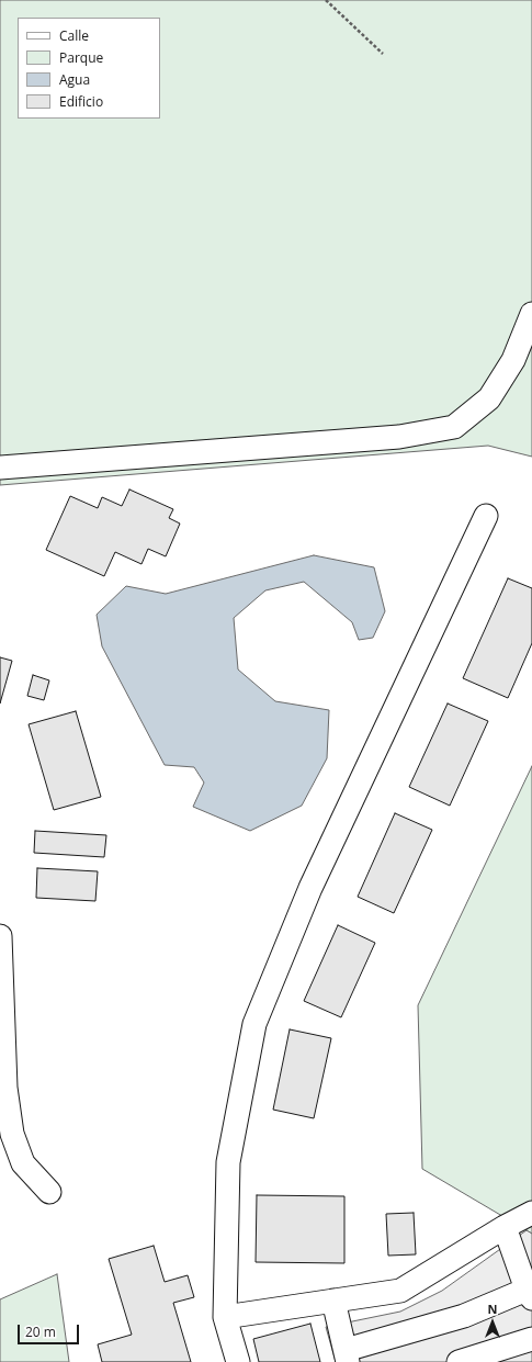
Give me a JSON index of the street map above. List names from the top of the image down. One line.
{"legend":["Calle","Parque","Agua","Edificio"],"scale_bar":"20 m","north":"top"}
